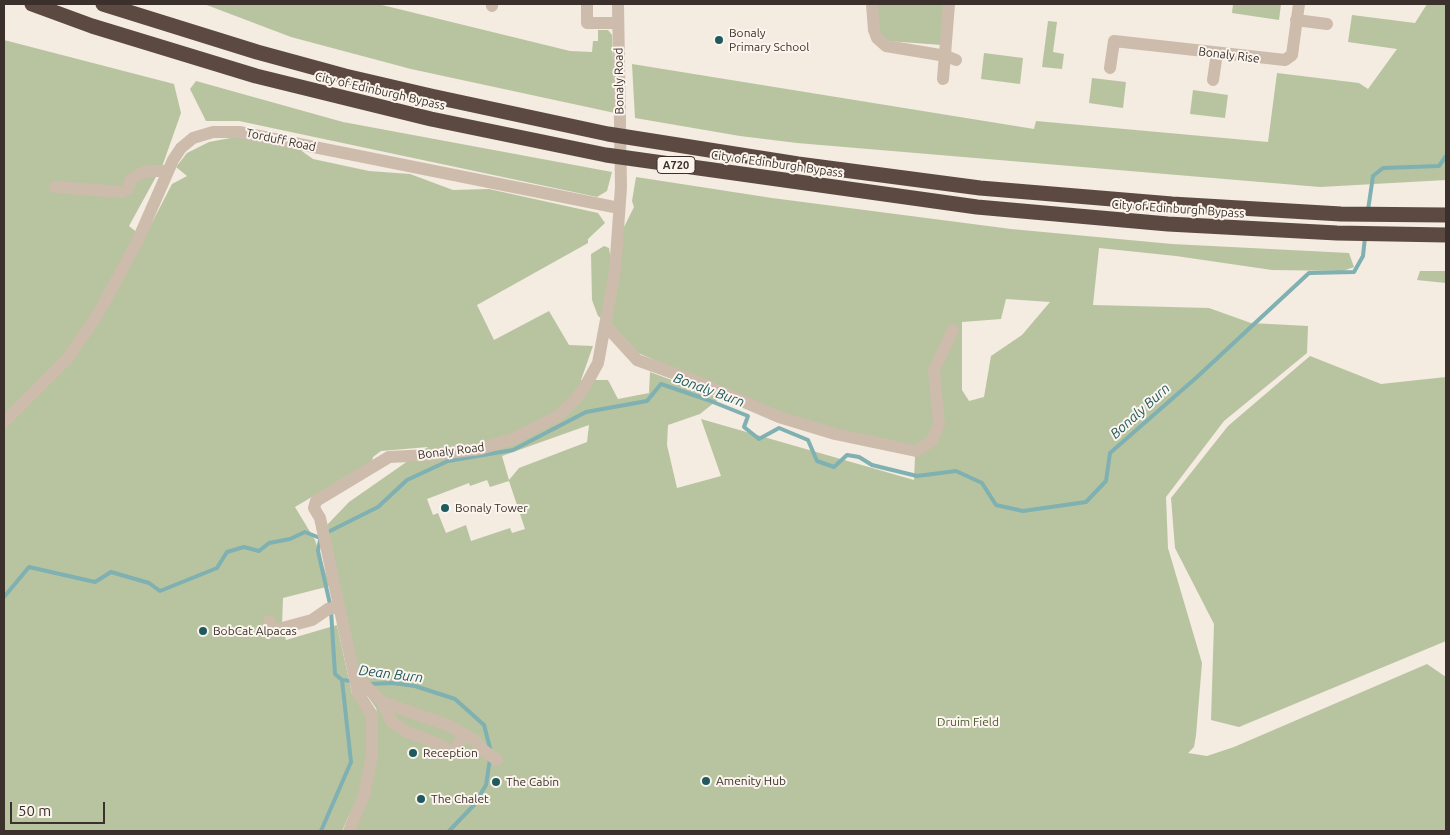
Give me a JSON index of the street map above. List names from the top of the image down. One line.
{"streets":{"highway":["City of Edinburgh Bypass","A720"],"street":["Bonaly Rise","Bonaly Road","Torduff Road"]},"crossings":[["Bonaly Road","Torduff Road"]],"water":["Bonaly Burn","Dean Burn"],"parks":["Druim Field"],"places":["Bonaly Primary School","Bonaly Tower","BobCat Alpacas","Reception","Amenity Hub","The Cabin","The Chalet"],"scale_bar":"50 m"}
